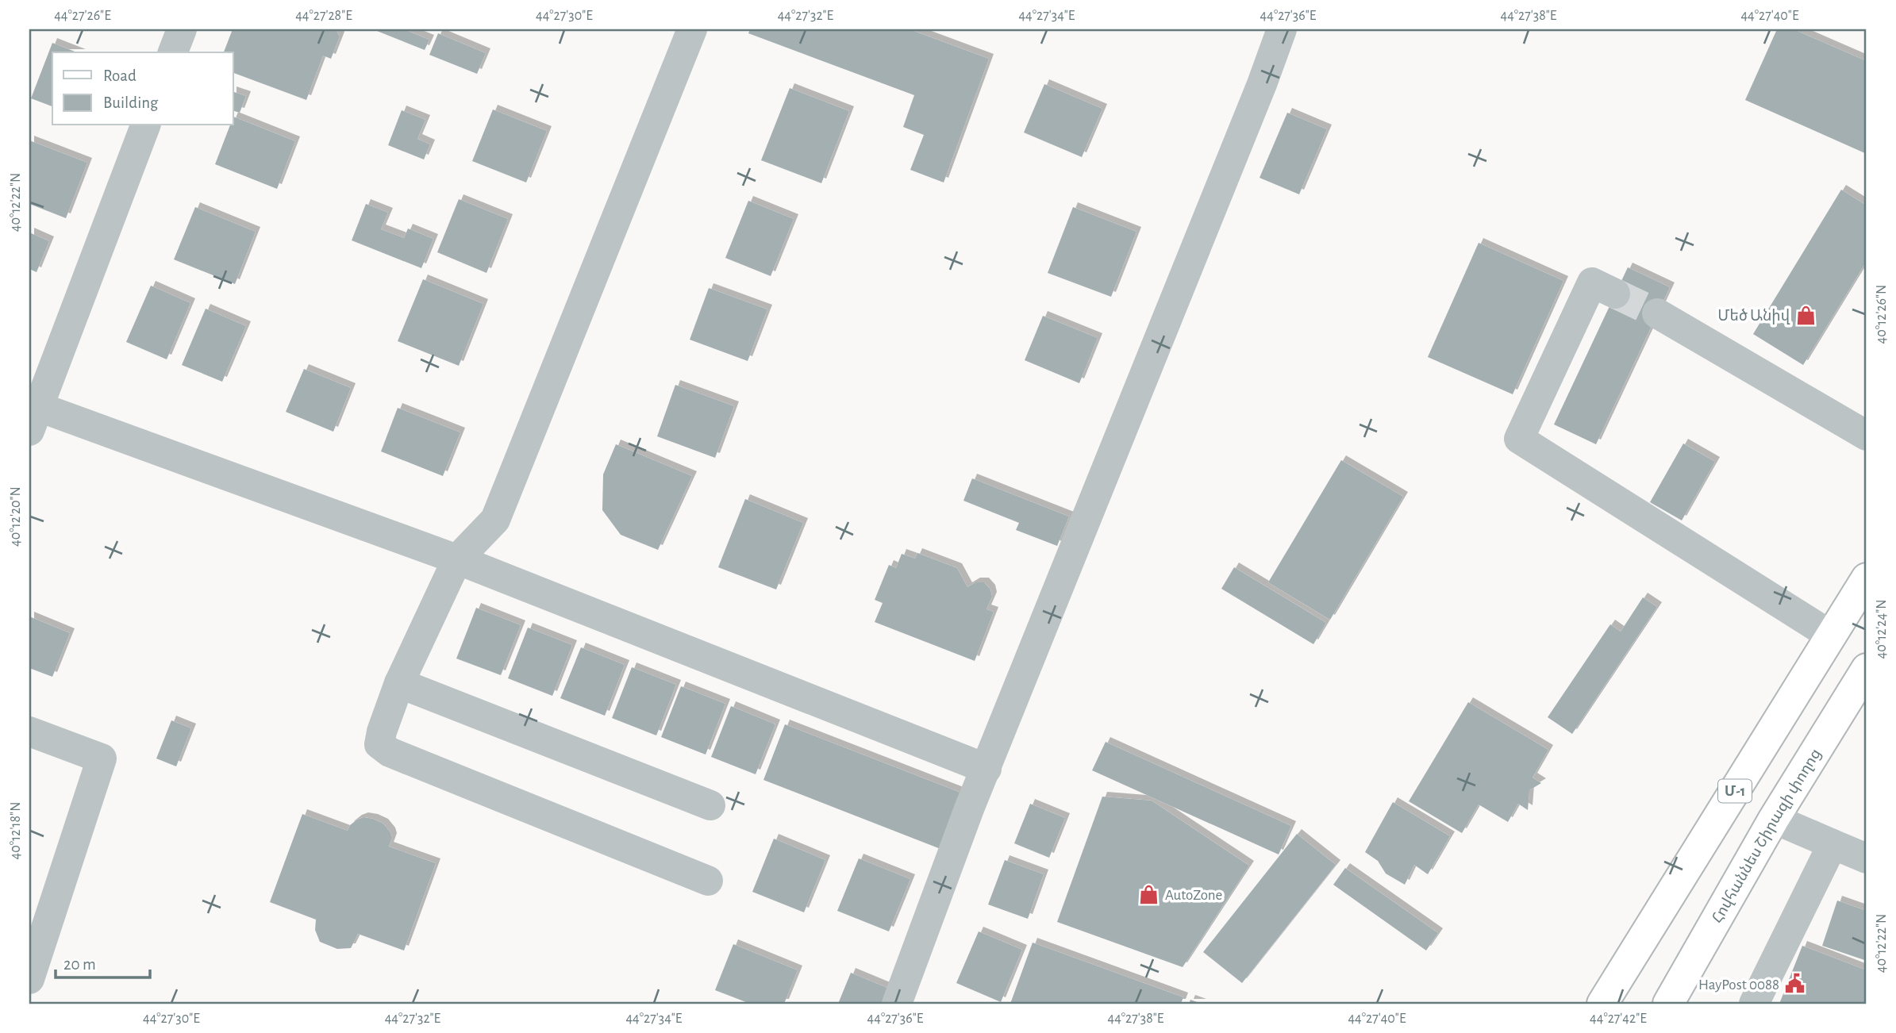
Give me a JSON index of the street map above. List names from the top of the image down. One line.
{"streets":{"main road":["Մ-1","Հովհաննես Շիրազի փողոց"]},"places":{"shop":["Մեծ Անիվ","AutoZone"],"public building":["HayPost 0088"]},"legend":["Road","Building"],"scale_bar":"20 m","coordinates":["44°27'26\"E","44°27'28\"E","44°27'30\"E","44°27'32\"E","44°27'34\"E","44°27'36\"E","44°27'38\"E","44°27'40\"E","40°12'22\"N","40°12'26\"N","40°12'20\"N","40°12'24\"N","40°12'18\"N","44°27'42\"E"]}
